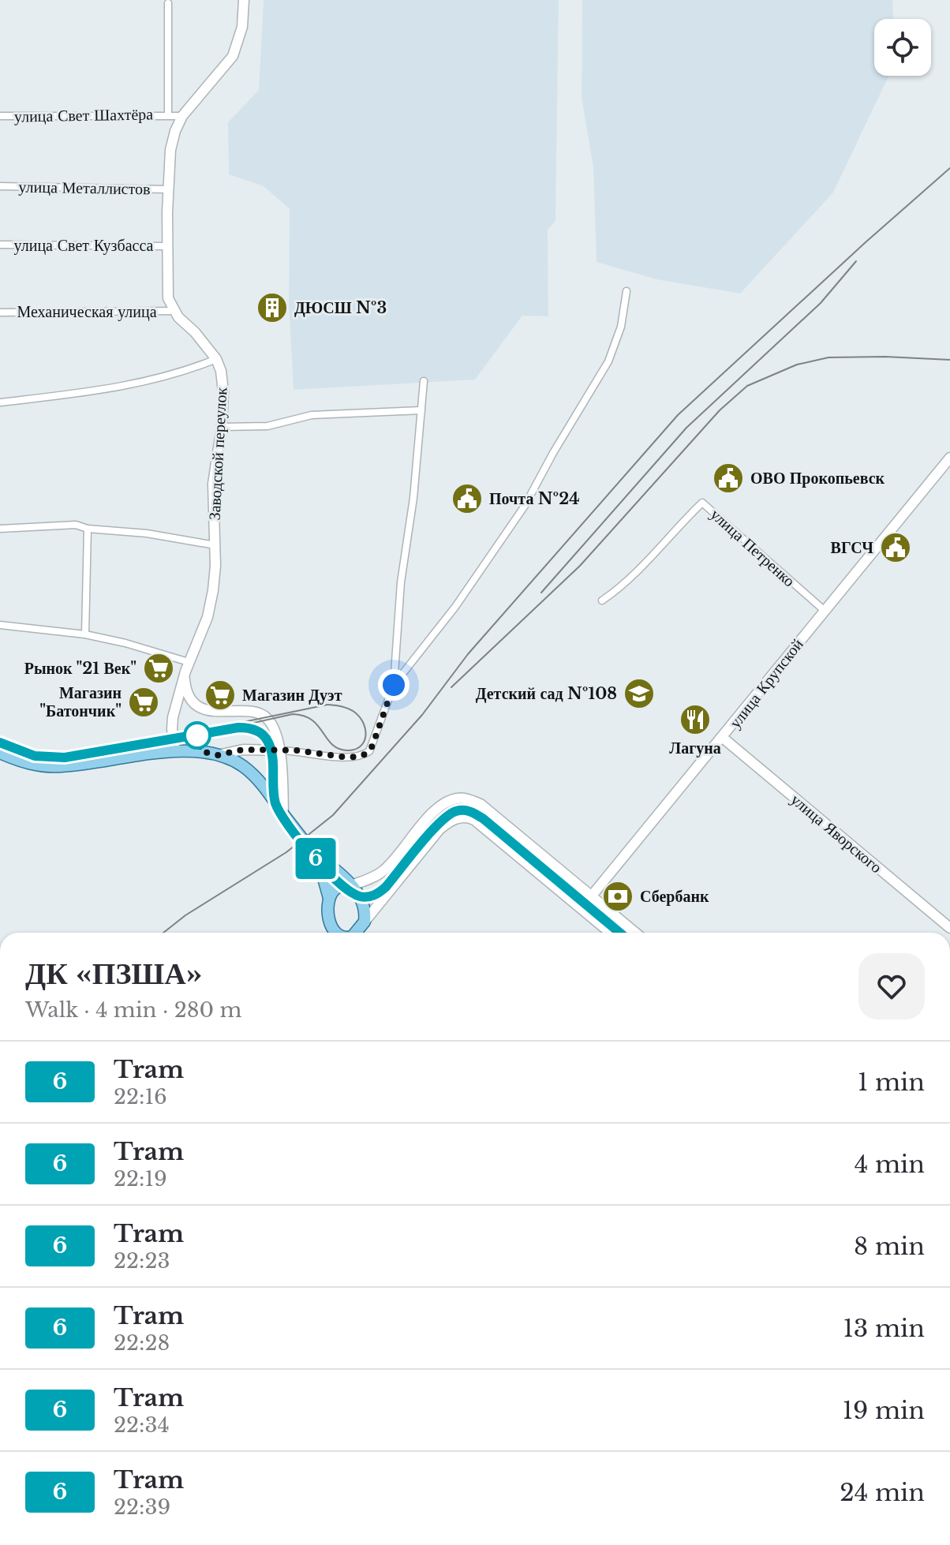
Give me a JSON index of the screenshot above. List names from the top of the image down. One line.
{"streets":{"main road":["Заводской переулок","улица Крупской","улица Яворского"],"street":["улица Свет Шахтёра","улица Металлистов","улица Свет Кузбасса","Механическая улица","улица Петренко"]},"crossings":[["Механическая улица","Заводской переулок"],["улица Петренко","улица Крупской"],["улица Крупской","улица Яворского"]],"places":{"building":["ДЮСШ №3"],"public building":["ОВО Прокопьевск","Почта №24","ВГСЧ"],"supermarket":["Рынок \"21 Век\"","Магазин Дуэт","Магазин \"Батончик\""],"school or university":["Детский сад №108"],"restaurant":["Лагуна"],"bank":["Сбербанк"]},"lines":["tram line 6"],"page":{"on_map":"6","heading":["ДК «ПЗША»","Walk · 4 min · 280 m"],"list":[{"mark":"6","name":"Tram","note":"22:16","value":"1 min"},{"mark":"6","name":"Tram","note":"22:19","value":"4 min"},{"mark":"6","name":"Tram","note":"22:23","value":"8 min"},{"mark":"6","name":"Tram","note":"22:28","value":"13 min"},{"mark":"6","name":"Tram","note":"22:34","value":"19 min"},{"mark":"6","name":"Tram","note":"22:39","value":"24 min"}]}}
